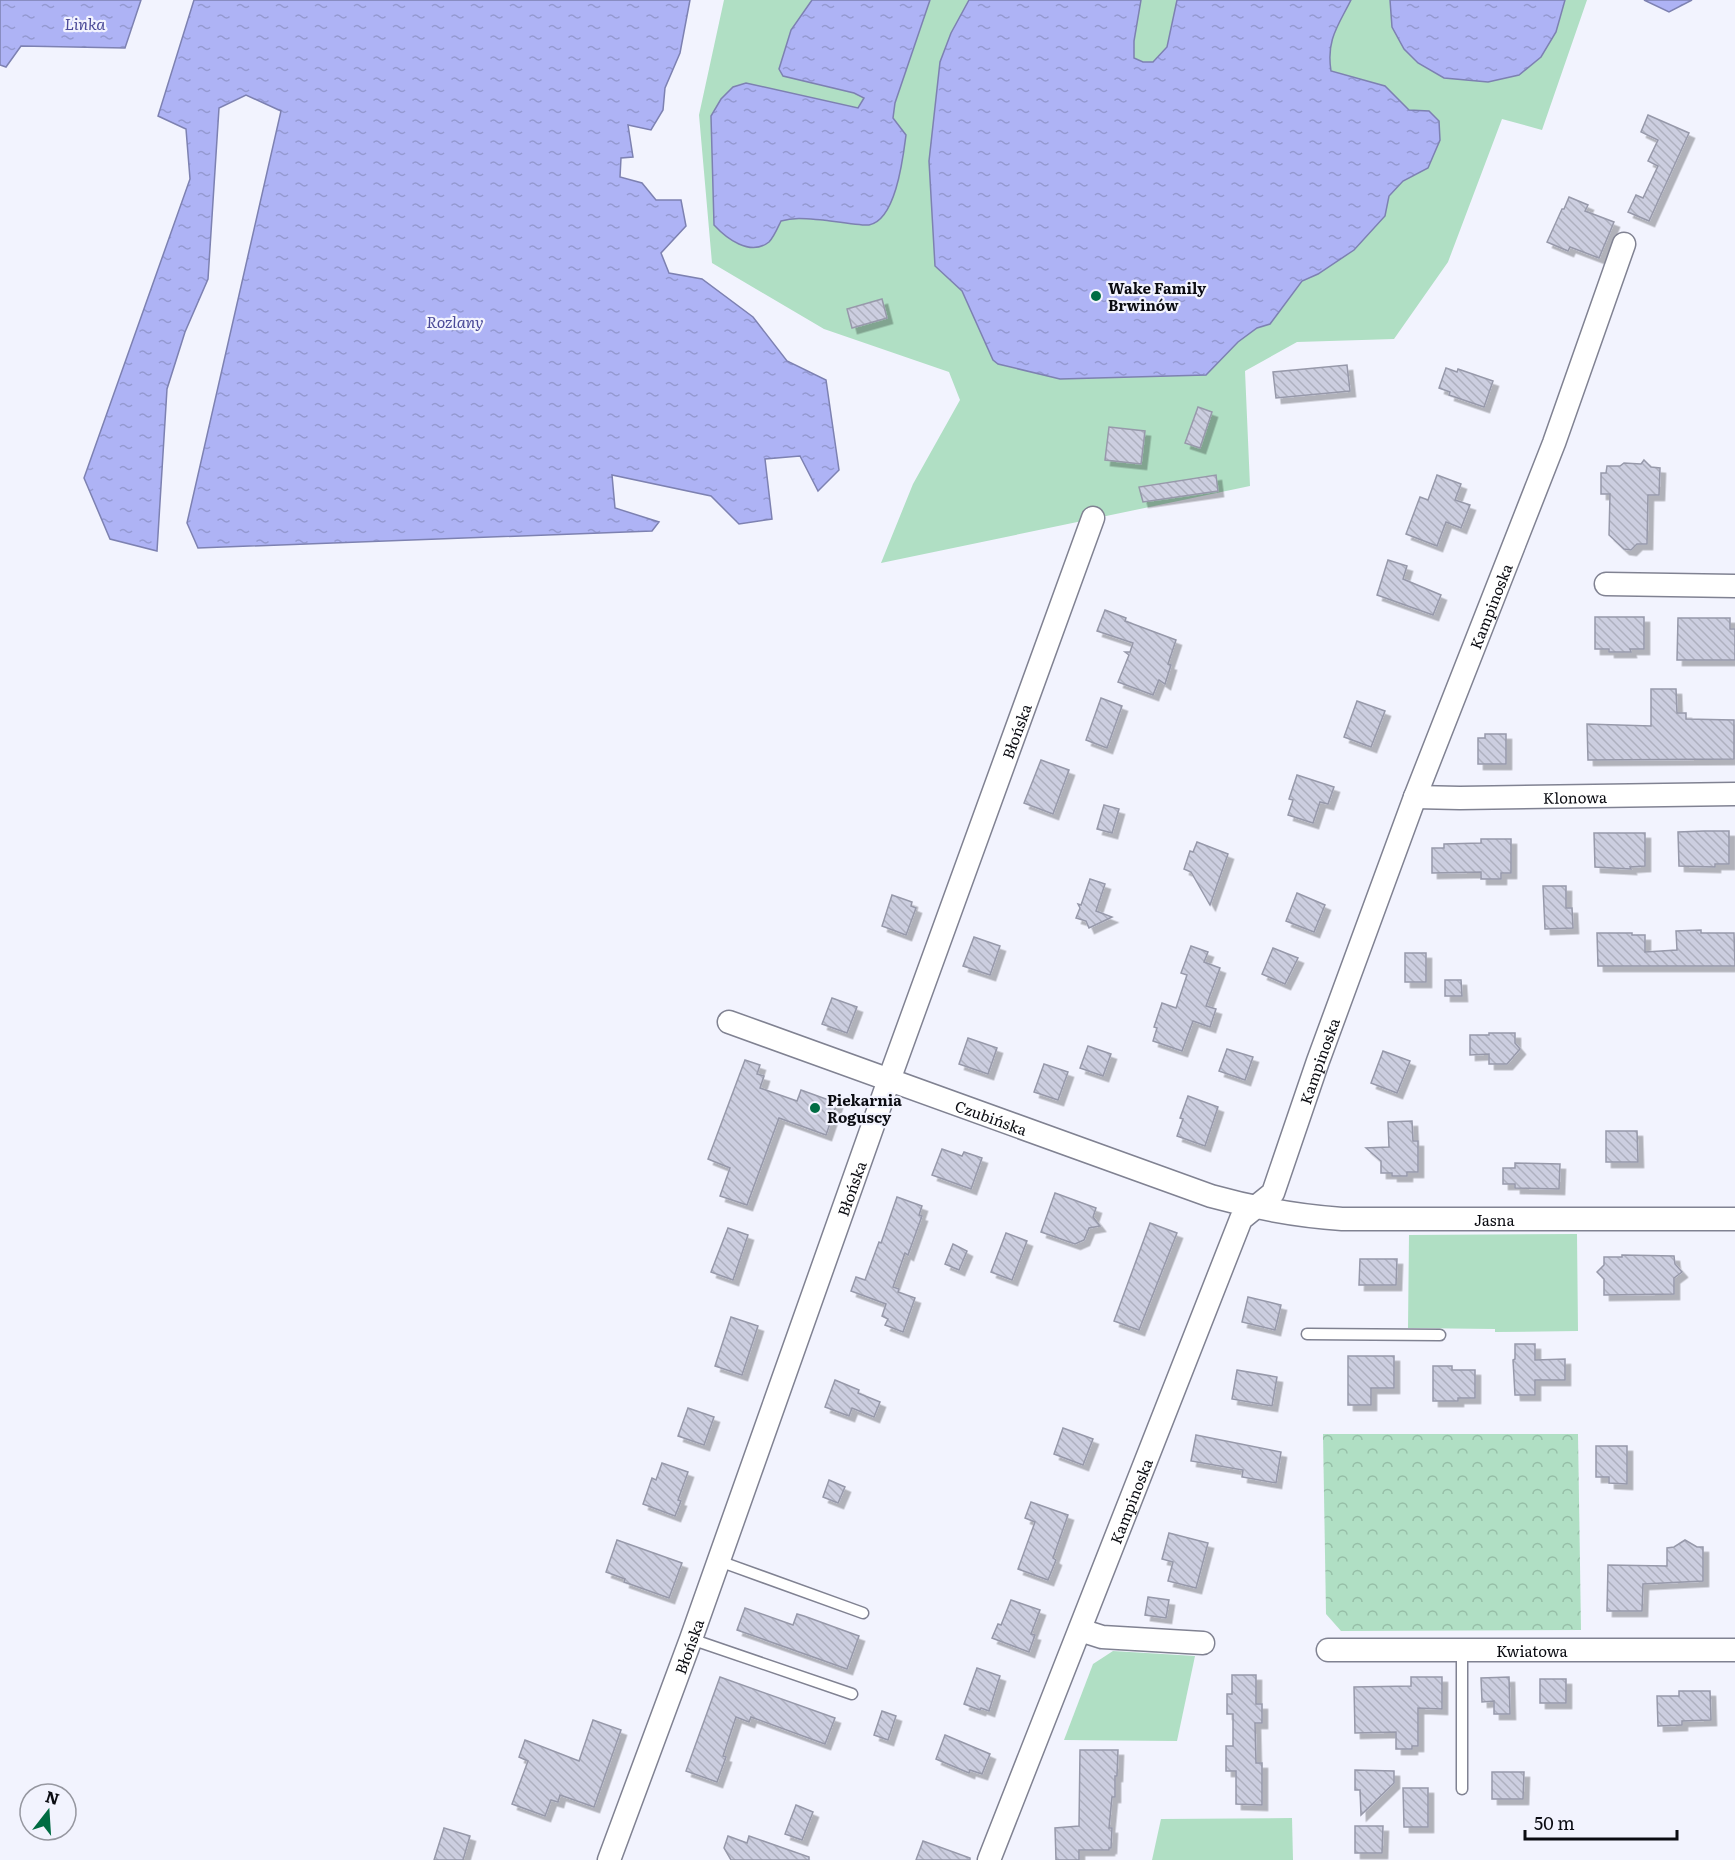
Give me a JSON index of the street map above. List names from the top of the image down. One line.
{"streets":{"street":["Kampinoska","Błońska","Klonowa","Czubińska","Jasna","Kwiatowa"]},"crossings":[["Kampinoska","Klonowa"],["Kampinoska","Czubińska"],["Kampinoska","Jasna"],["Błońska","Czubińska"],["Czubińska","Jasna"]],"water":["Linka","Rozlany"],"places":["Wake Family Brwinów","Piekarnia Roguscy"],"scale_bar":"50 m","north":"top"}
